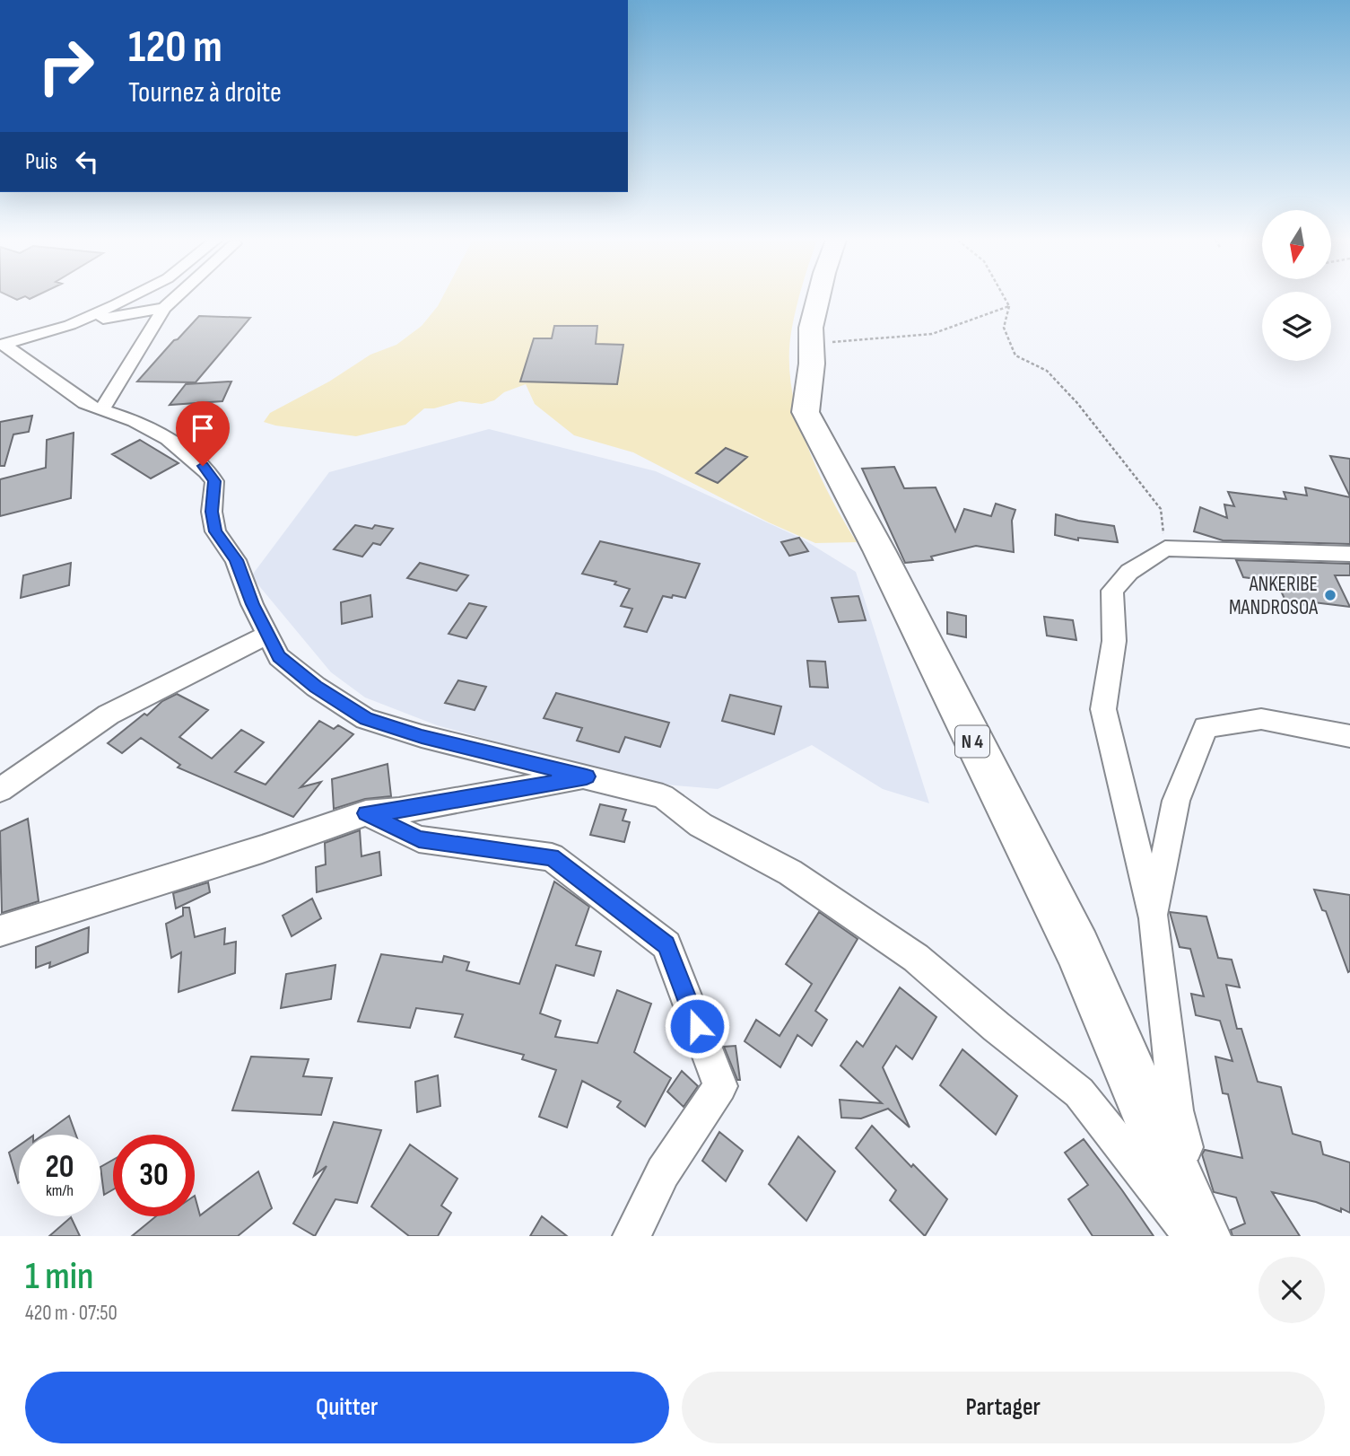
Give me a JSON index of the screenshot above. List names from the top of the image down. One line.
{"streets":{"main road":["N 4"]},"places":["ANKERIBE MANDROSOA"],"north":"bottom","page":{"turn":["120 m","Tournez à droite"],"then":"Puis","speed":"20 km/h","limit":"30","heading":["1 min","420 m · 07:50"],"buttons":["Quitter","Partager"]}}
